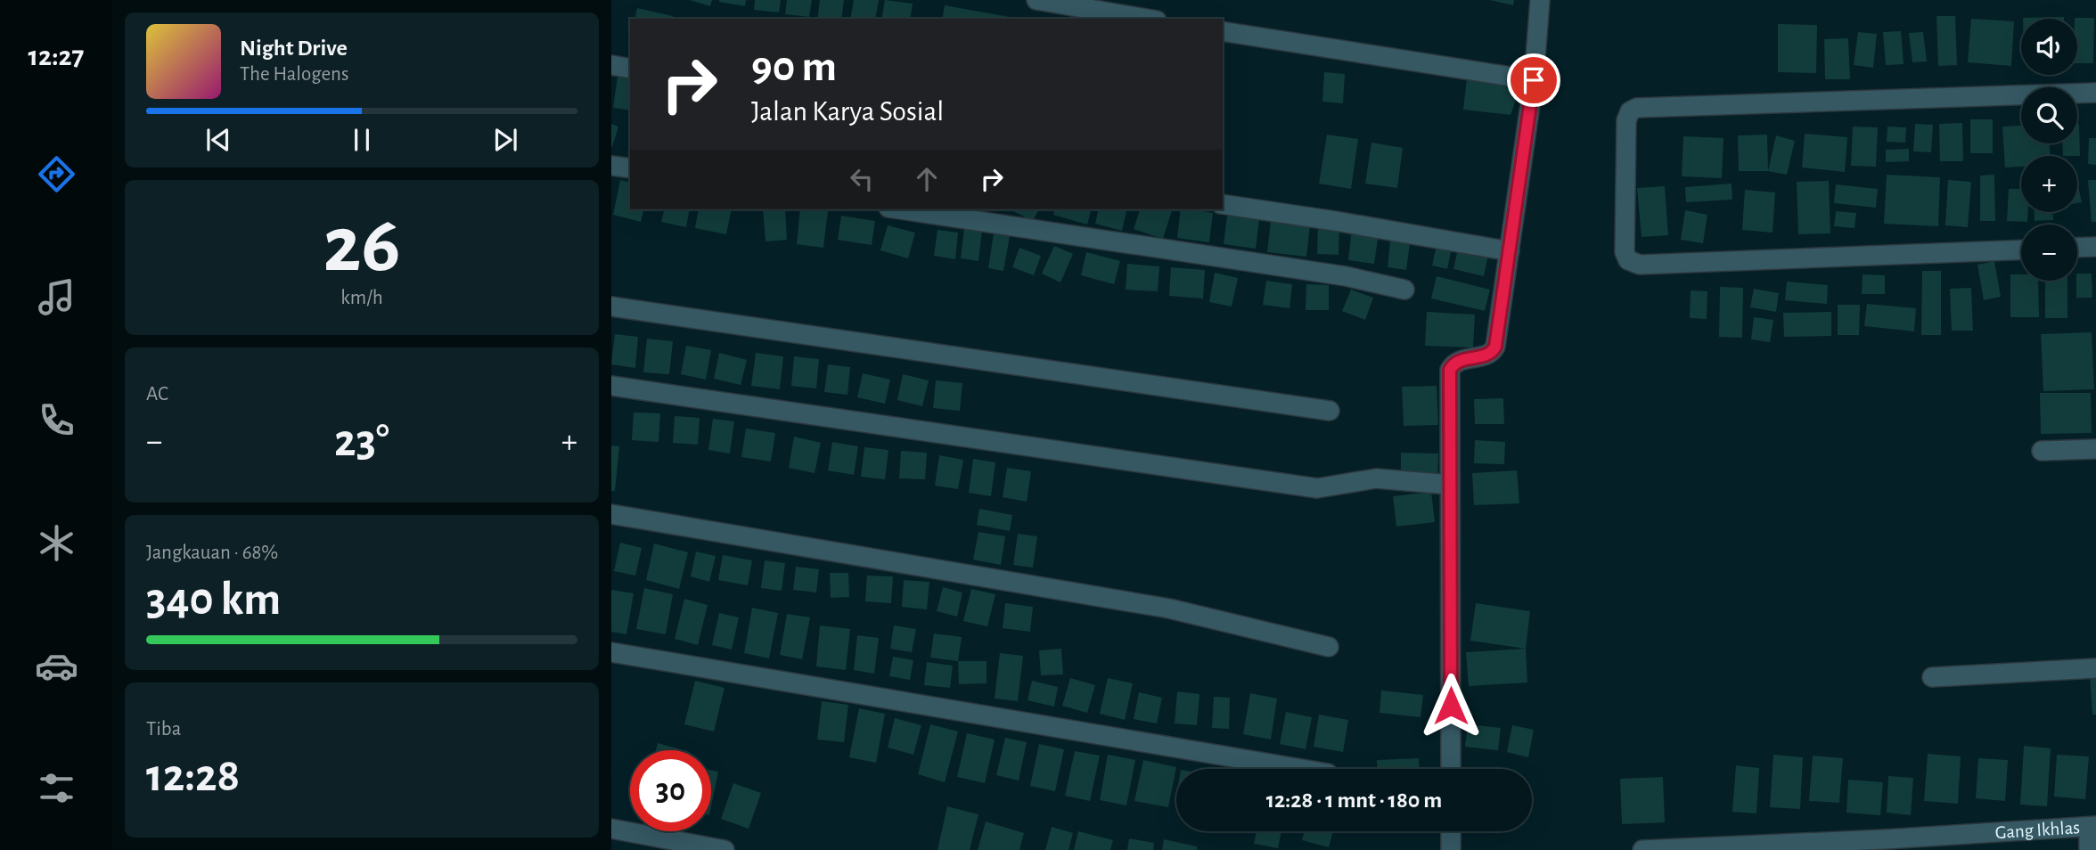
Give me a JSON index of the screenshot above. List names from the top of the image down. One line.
{"streets":{"street":["Gang Ikhlas"]},"page":{"tabs":"12:27","map_buttons":["+","−"],"turn":["90 m","Jalan Karya Sosial"],"song":["Night Drive","The Halogens"],"tile":[["26","km/h"],"AC",["Jangkauan · 68%","340 km"],["Tiba","12:28"]],"heat":["−","23°","+"],"limit":"30","trip":"12:28 · 1 mnt · 180 m"}}
